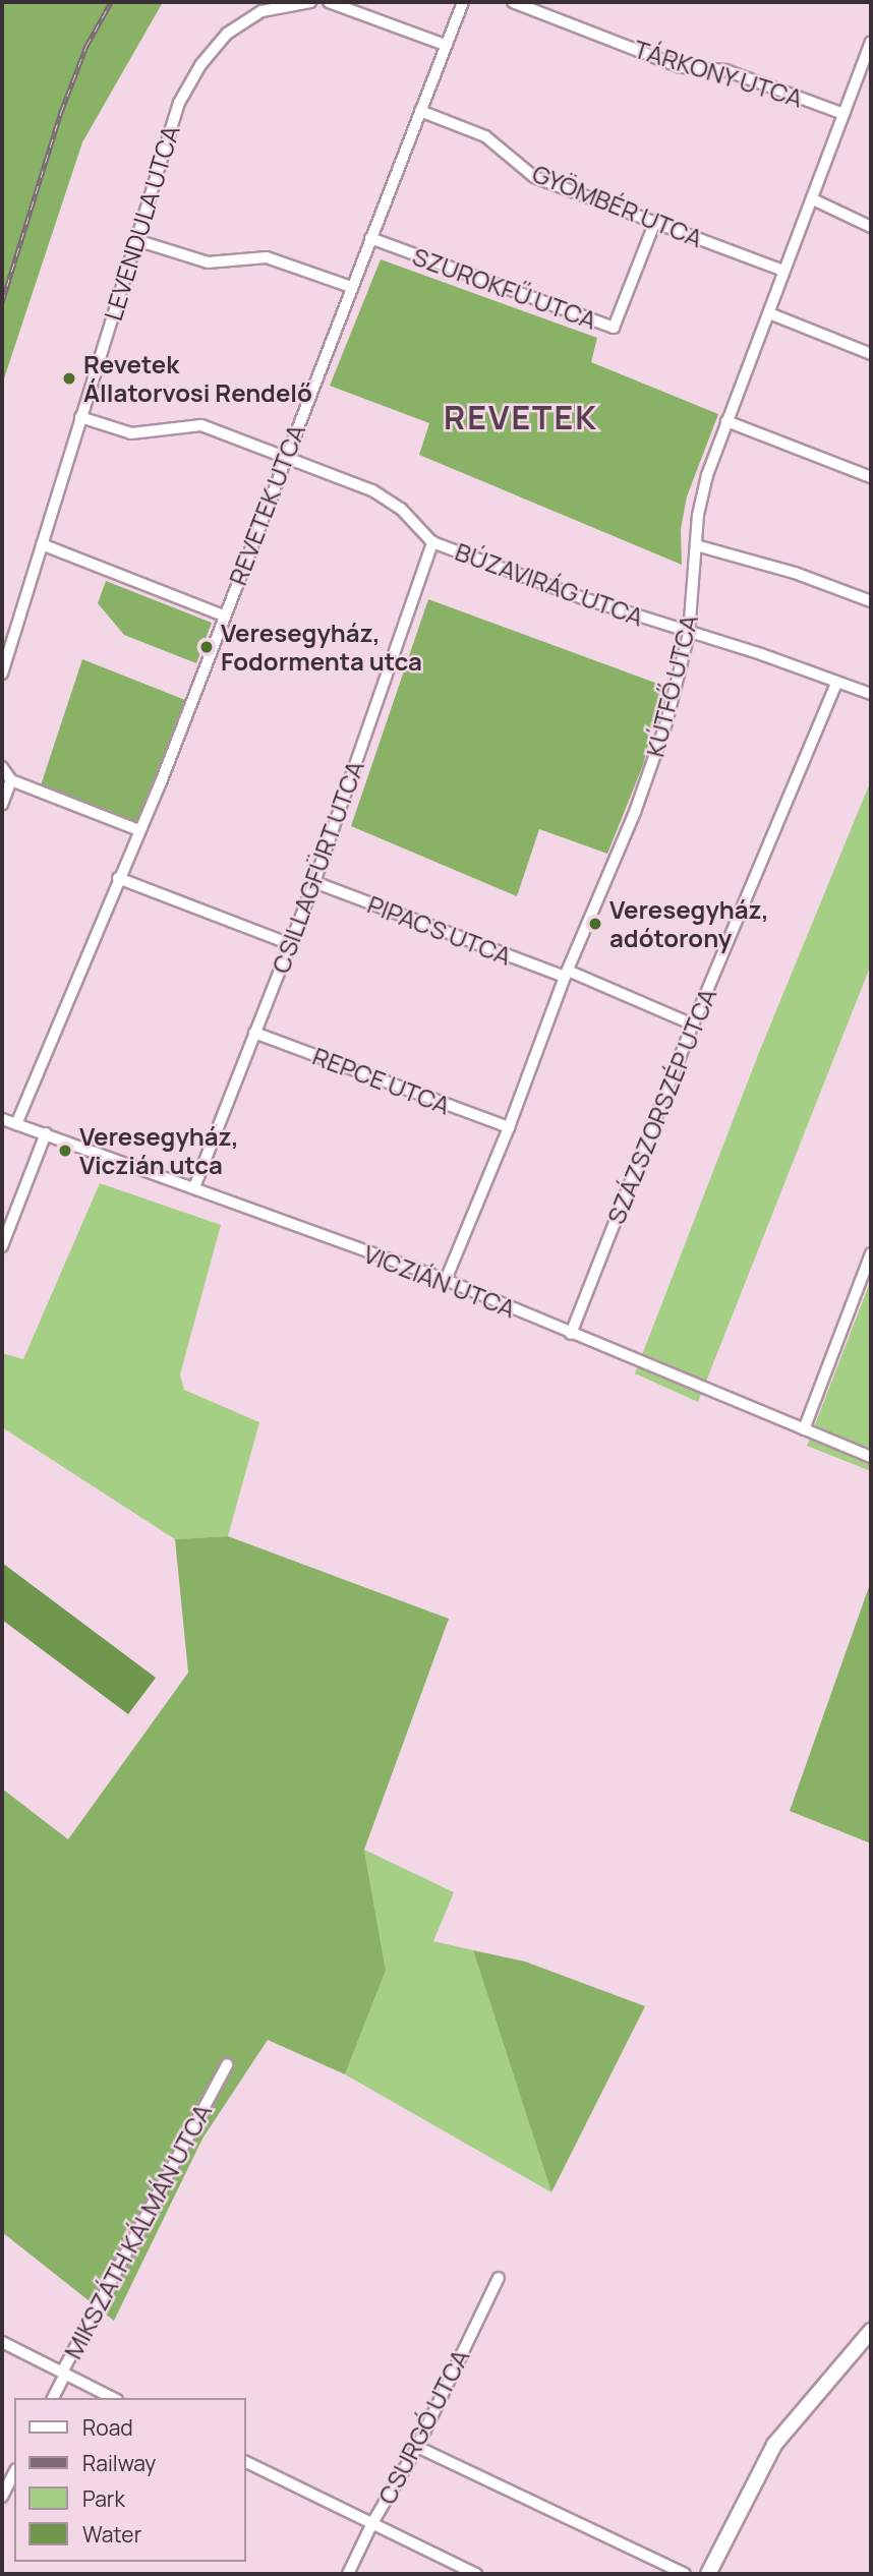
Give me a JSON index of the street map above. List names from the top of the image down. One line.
{"streets":{"street":["TÁRKONY UTCA","GYÖMBÉR UTCA","LEVENDULA UTCA","SZUROKFŰ UTCA","REVETEK UTCA","BÚZAVIRÁG UTCA","KÚTFŐ UTCA","CSILLAGFÜRT UTCA","PIPACS UTCA","REPCE UTCA","SZÁZSZORSZÉP UTCA","VICZIÁN UTCA","MIKSZÁTH KÁLMÁN UTCA","CSURGÓ UTCA"]},"crossings":[["TÁRKONY UTCA","KÚTFŐ UTCA"],["GYÖMBÉR UTCA","SZUROKFŰ UTCA"],["GYÖMBÉR UTCA","REVETEK UTCA"],["GYÖMBÉR UTCA","KÚTFŐ UTCA"],["LEVENDULA UTCA","BÚZAVIRÁG UTCA"],["SZUROKFŰ UTCA","REVETEK UTCA"],["REVETEK UTCA","BÚZAVIRÁG UTCA"],["REVETEK UTCA","VICZIÁN UTCA"],["BÚZAVIRÁG UTCA","KÚTFŐ UTCA"],["BÚZAVIRÁG UTCA","CSILLAGFÜRT UTCA"],["BÚZAVIRÁG UTCA","SZÁZSZORSZÉP UTCA"],["KÚTFŐ UTCA","PIPACS UTCA"],["KÚTFŐ UTCA","REPCE UTCA"],["KÚTFŐ UTCA","VICZIÁN UTCA"],["CSILLAGFÜRT UTCA","PIPACS UTCA"],["CSILLAGFÜRT UTCA","REPCE UTCA"],["CSILLAGFÜRT UTCA","VICZIÁN UTCA"],["PIPACS UTCA","SZÁZSZORSZÉP UTCA"],["SZÁZSZORSZÉP UTCA","VICZIÁN UTCA"]],"districts":["REVETEK"],"places":["Revetek Állatorvosi Rendelő","Veresegyház, Fodormenta utca","Veresegyház, adótorony","Veresegyház, Viczián utca"],"legend":["Road","Railway","Park","Water"]}
